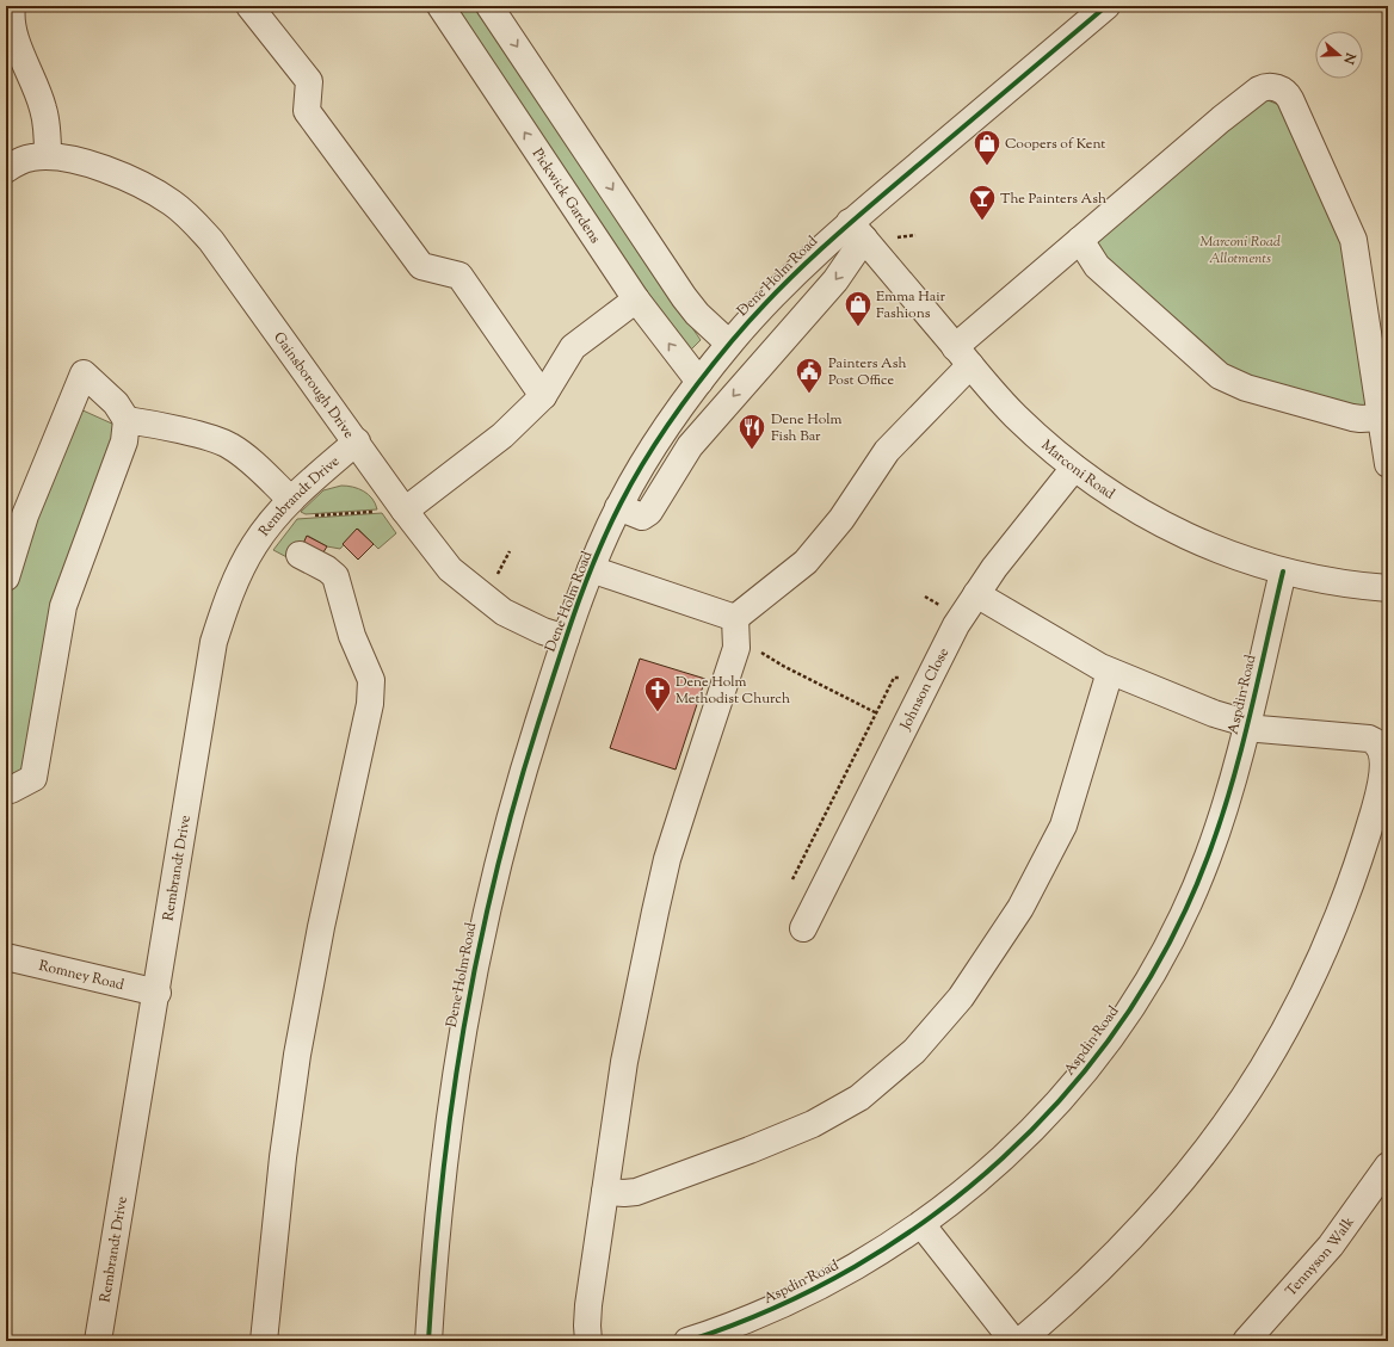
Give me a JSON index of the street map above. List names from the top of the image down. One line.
{"streets":{"street":["Pickwick Gardens","Dene Holm Road","Gainsborough Drive","Marconi Road","Rembrandt Drive","Johnson Close","Aspdin Road","Romney Road","Tennyson Walk"]},"crossings":[["Pickwick Gardens","Dene Holm Road"],["Dene Holm Road","Gainsborough Drive"],["Dene Holm Road","Marconi Road"],["Gainsborough Drive","Rembrandt Drive"],["Marconi Road","Johnson Close"],["Marconi Road","Aspdin Road"],["Rembrandt Drive","Romney Road"]],"parks":["Marconi Road Allotments"],"places":{"shop":["Coopers of Kent","Emma Hair Fashions"],"bar":["The Painters Ash"],"public building":["Painters Ash Post Office"],"restaurant":["Dene Holm Fish Bar"],"church":["Dene Holm Methodist Church"]},"north":"right"}
